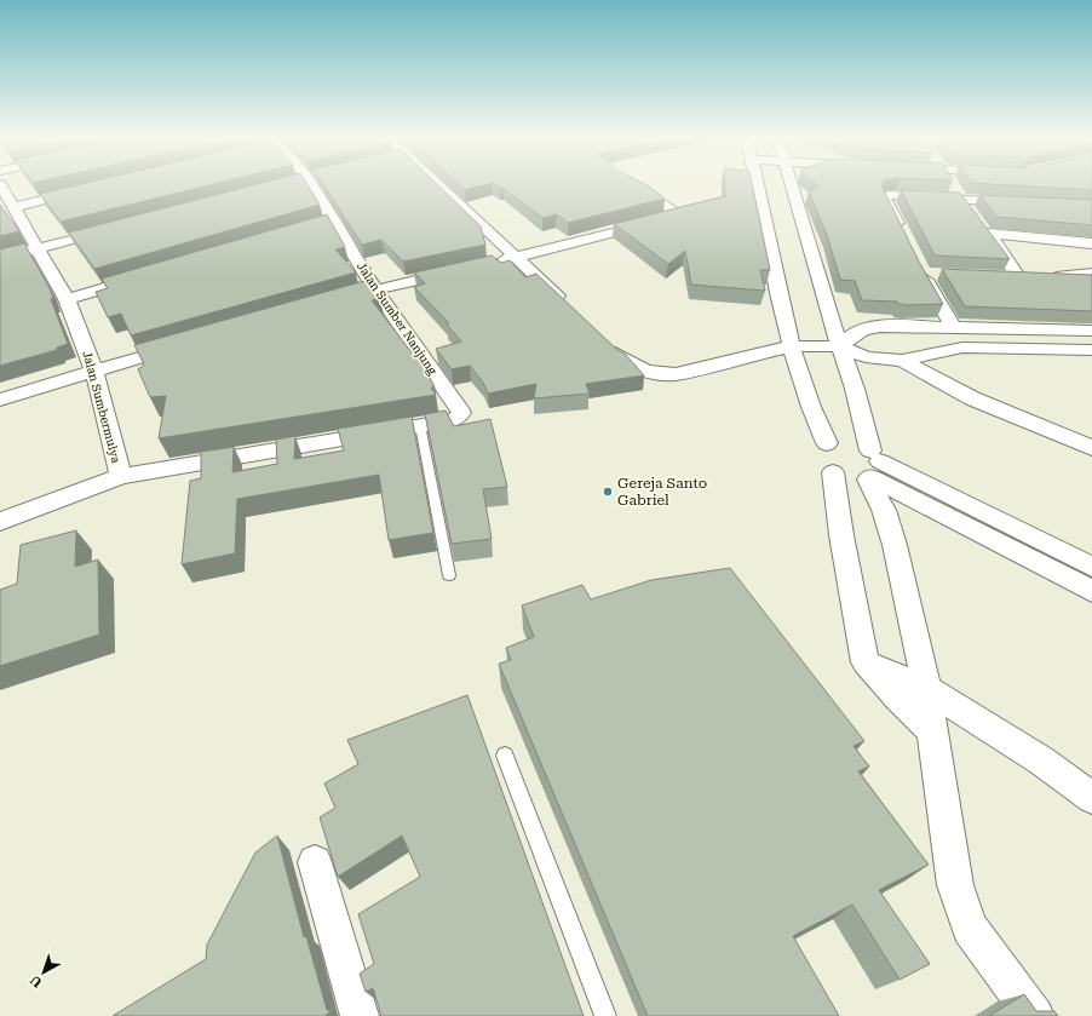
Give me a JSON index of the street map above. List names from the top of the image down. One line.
{"streets":{"street":["Jalan Sumber Nanjung","Jalan Sumbermulya"]},"places":["Gereja Santo Gabriel"],"north":"bottom left"}
